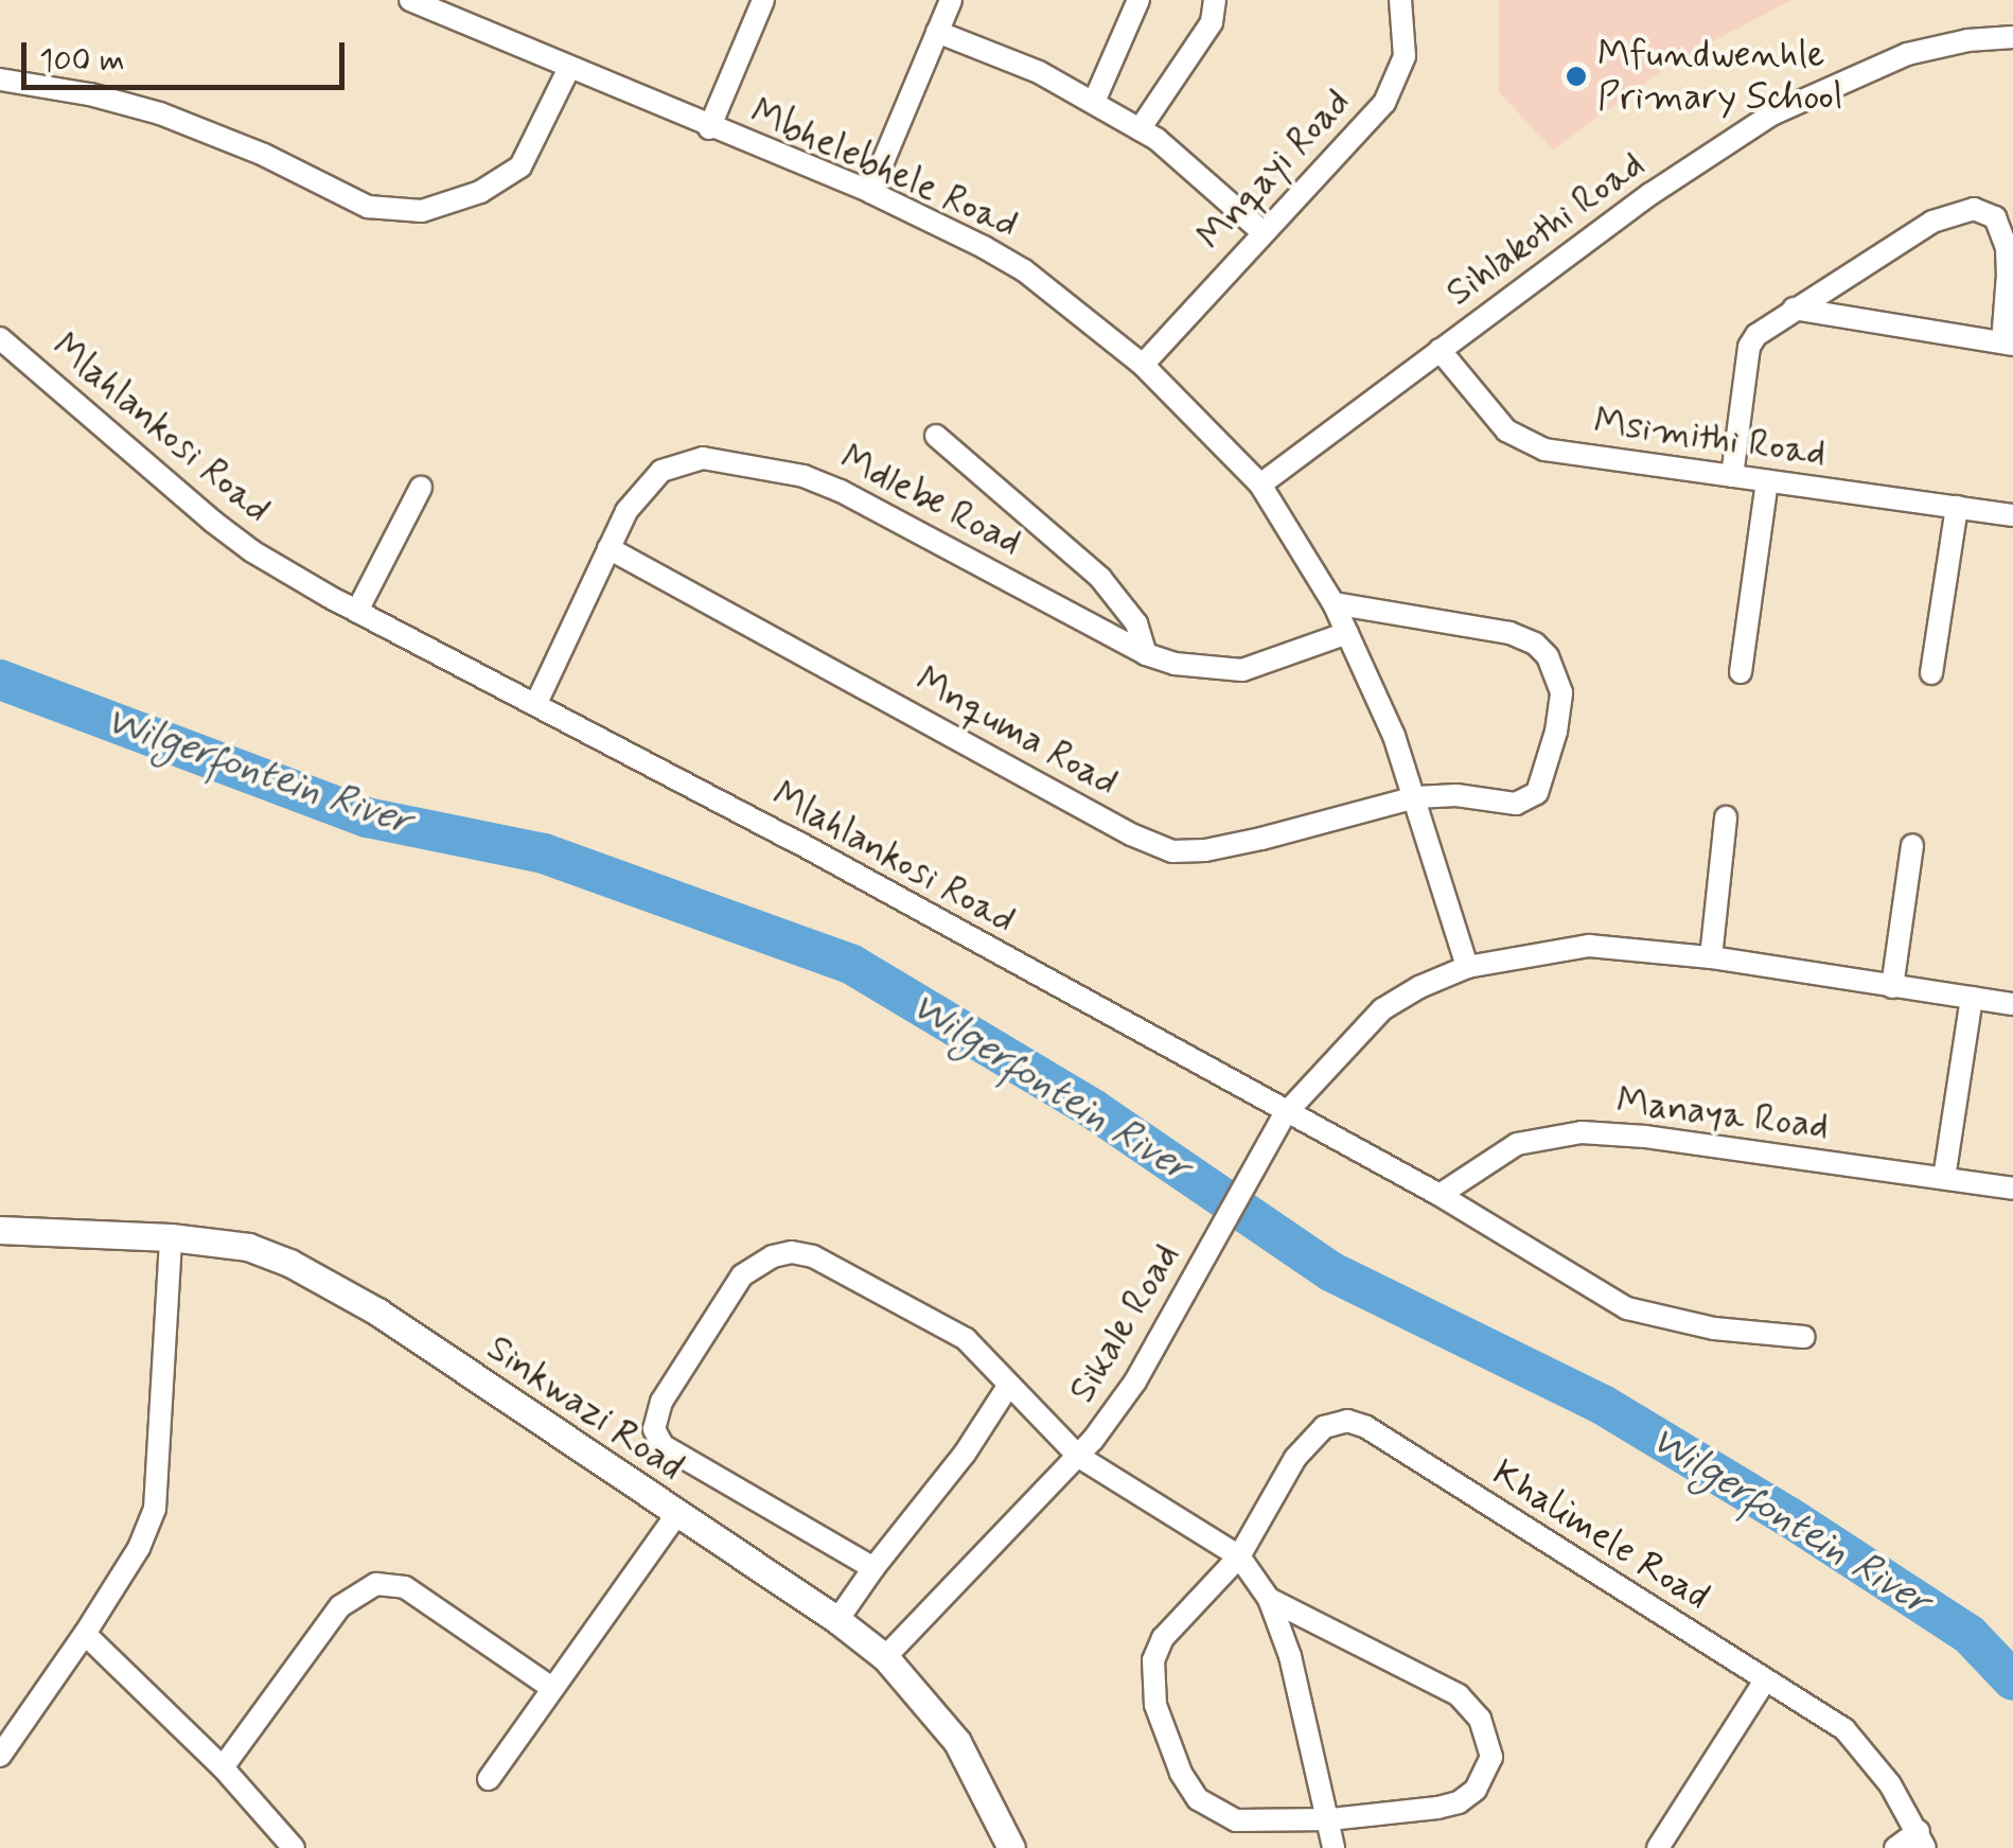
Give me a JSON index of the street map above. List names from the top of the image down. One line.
{"streets":{"street":["Mbhelebhele Road","Mnqayi Road","Sihlakothi Road","Mlahlankosi Road","Msimithi Road","Mdlebe Road","Mnquma Road","Manaya Road","Sikale Road","Sinkwazi Road","Khalimele Road"]},"crossings":[["Mbhelebhele Road","Mnqayi Road"],["Mbhelebhele Road","Sihlakothi Road"],["Mbhelebhele Road","Mdlebe Road"],["Mbhelebhele Road","Mnquma Road"],["Mbhelebhele Road","Sikale Road"],["Sihlakothi Road","Msimithi Road"],["Mlahlankosi Road","Mdlebe Road"],["Mlahlankosi Road","Manaya Road"],["Mlahlankosi Road","Sikale Road"],["Mdlebe Road","Mnquma Road"],["Sikale Road","Sinkwazi Road"]],"water":["Wilgerfontein River"],"places":["Mfundwenhle Primary School"],"scale_bar":"100 m"}
